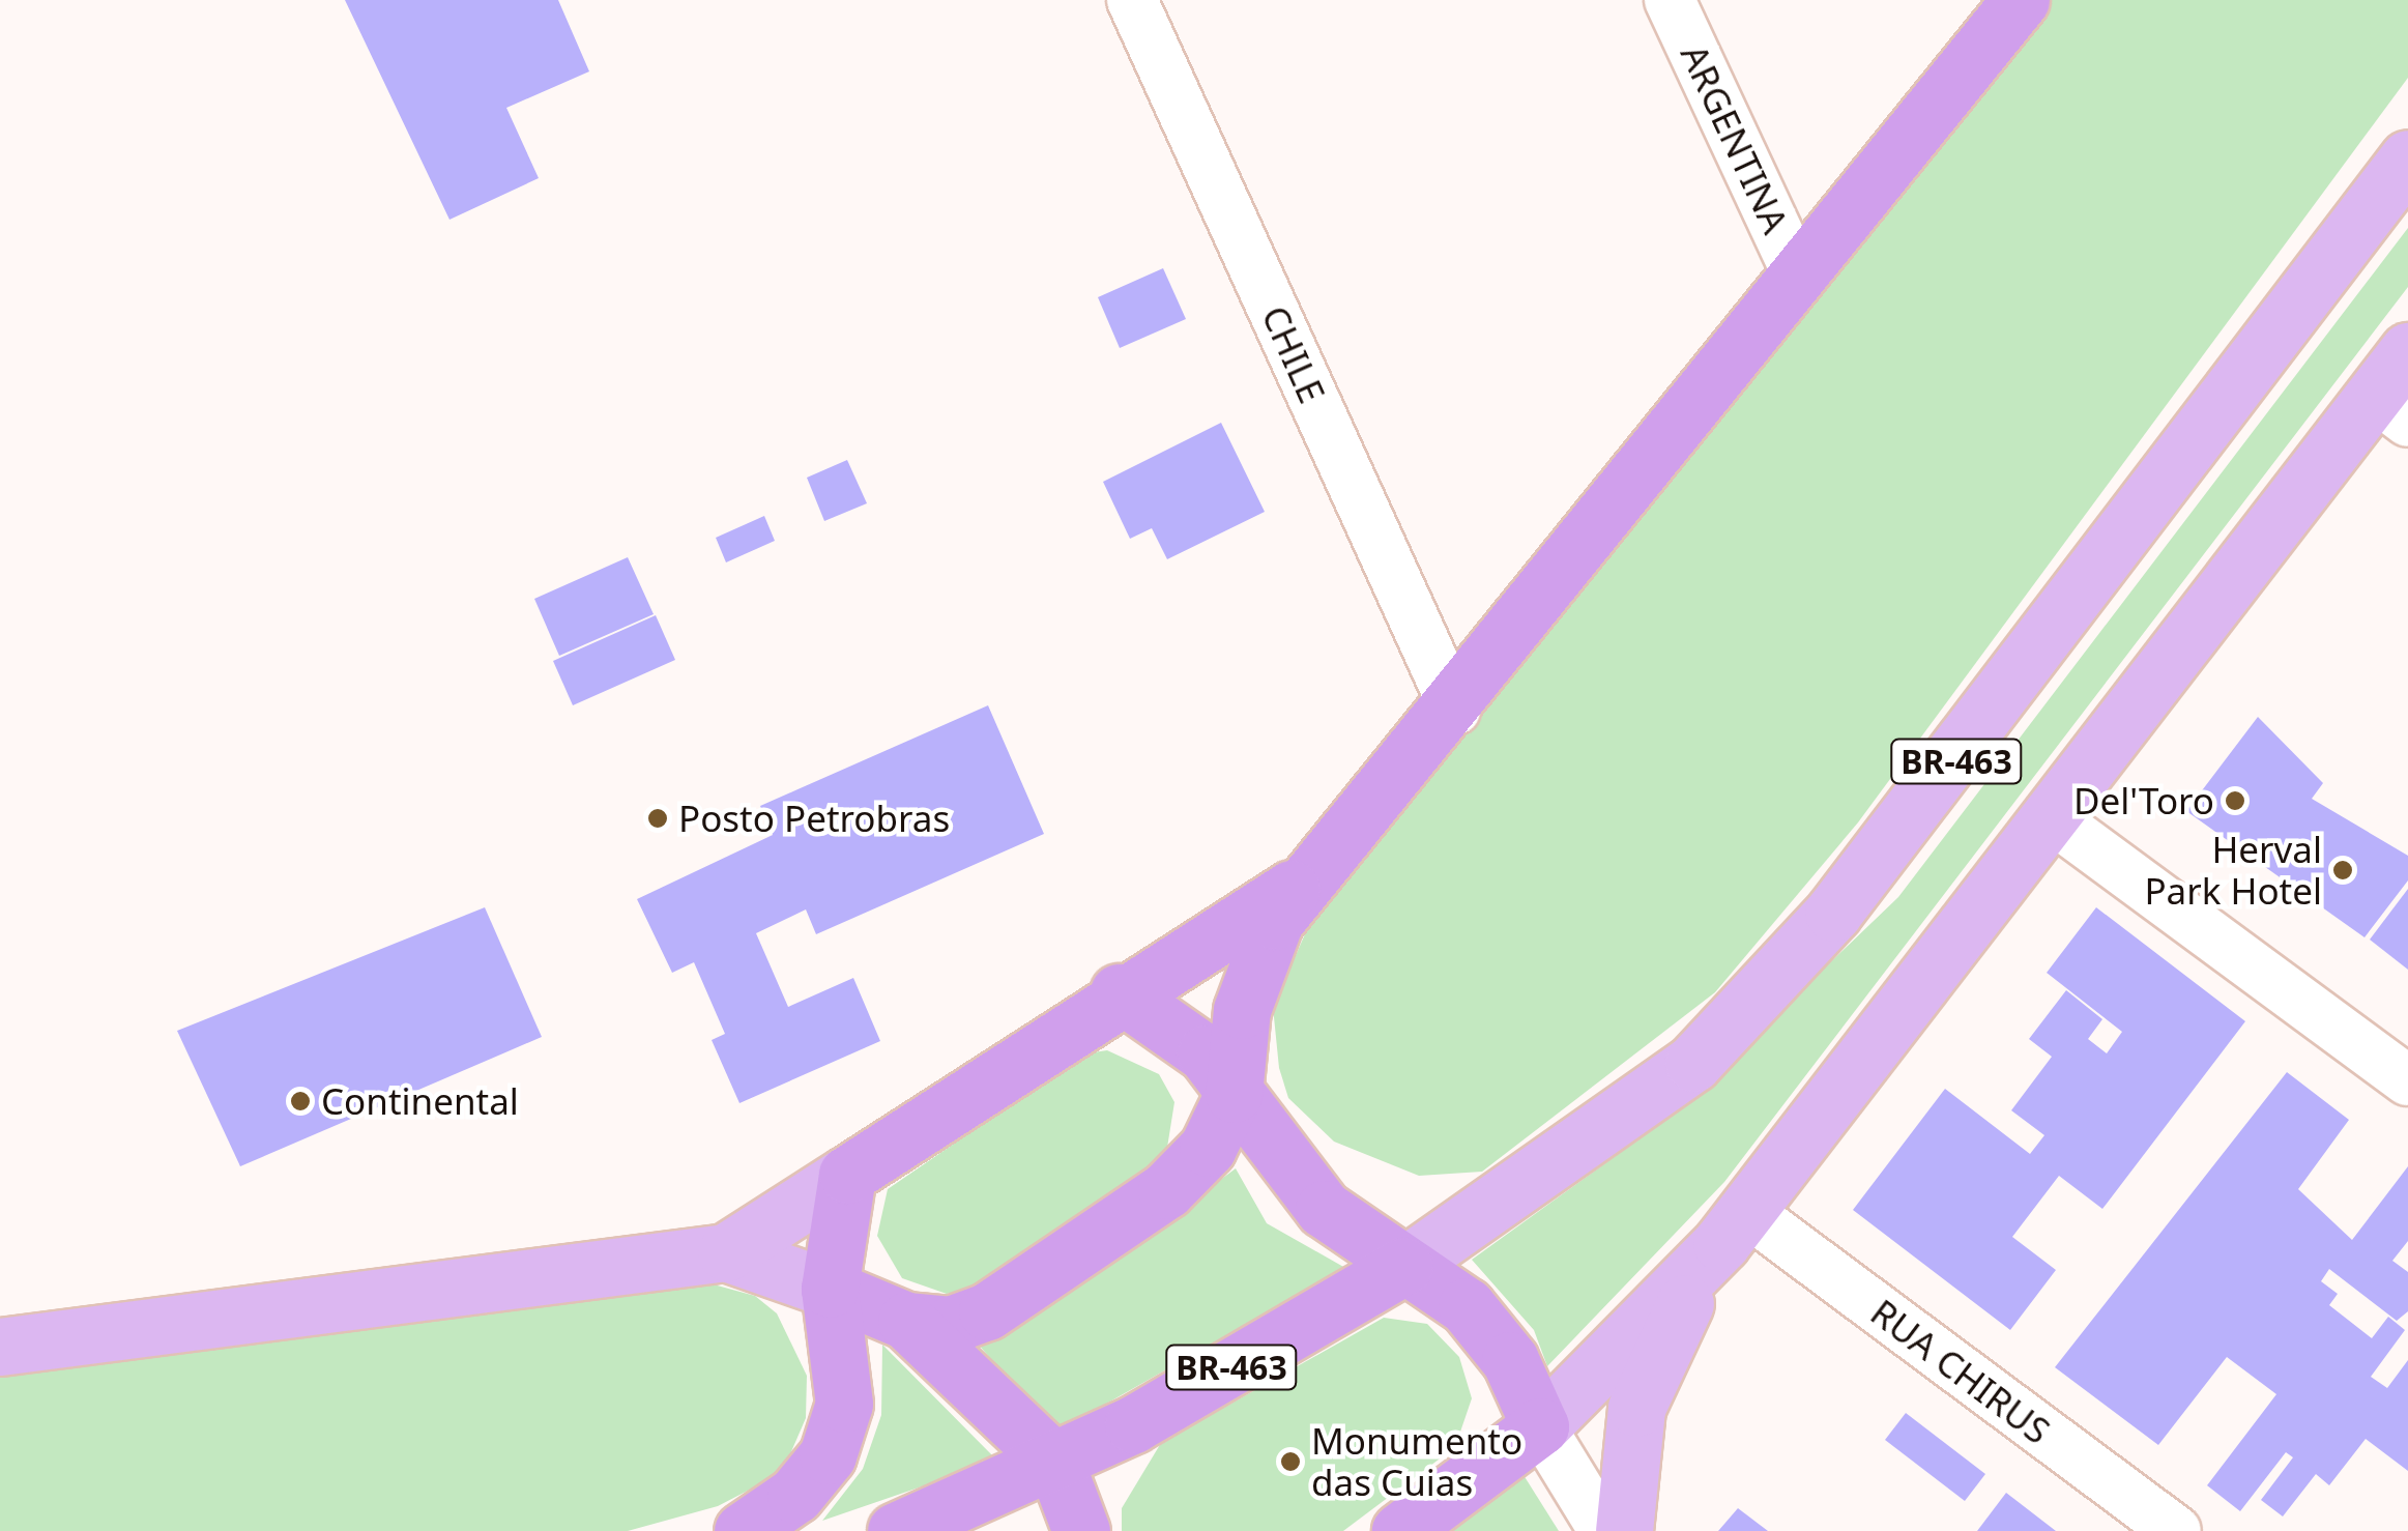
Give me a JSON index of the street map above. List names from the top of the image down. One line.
{"streets":{"highway":["BR-463"],"street":["ARGENTINA","CHILE","RUA CHIRUS"]},"crossings":[["BR-463","RUA CHIRUS"]],"places":["Del'Toro","Posto Petrobras","Herval Park Hotel","Continental","Monumento das Cuias"]}
